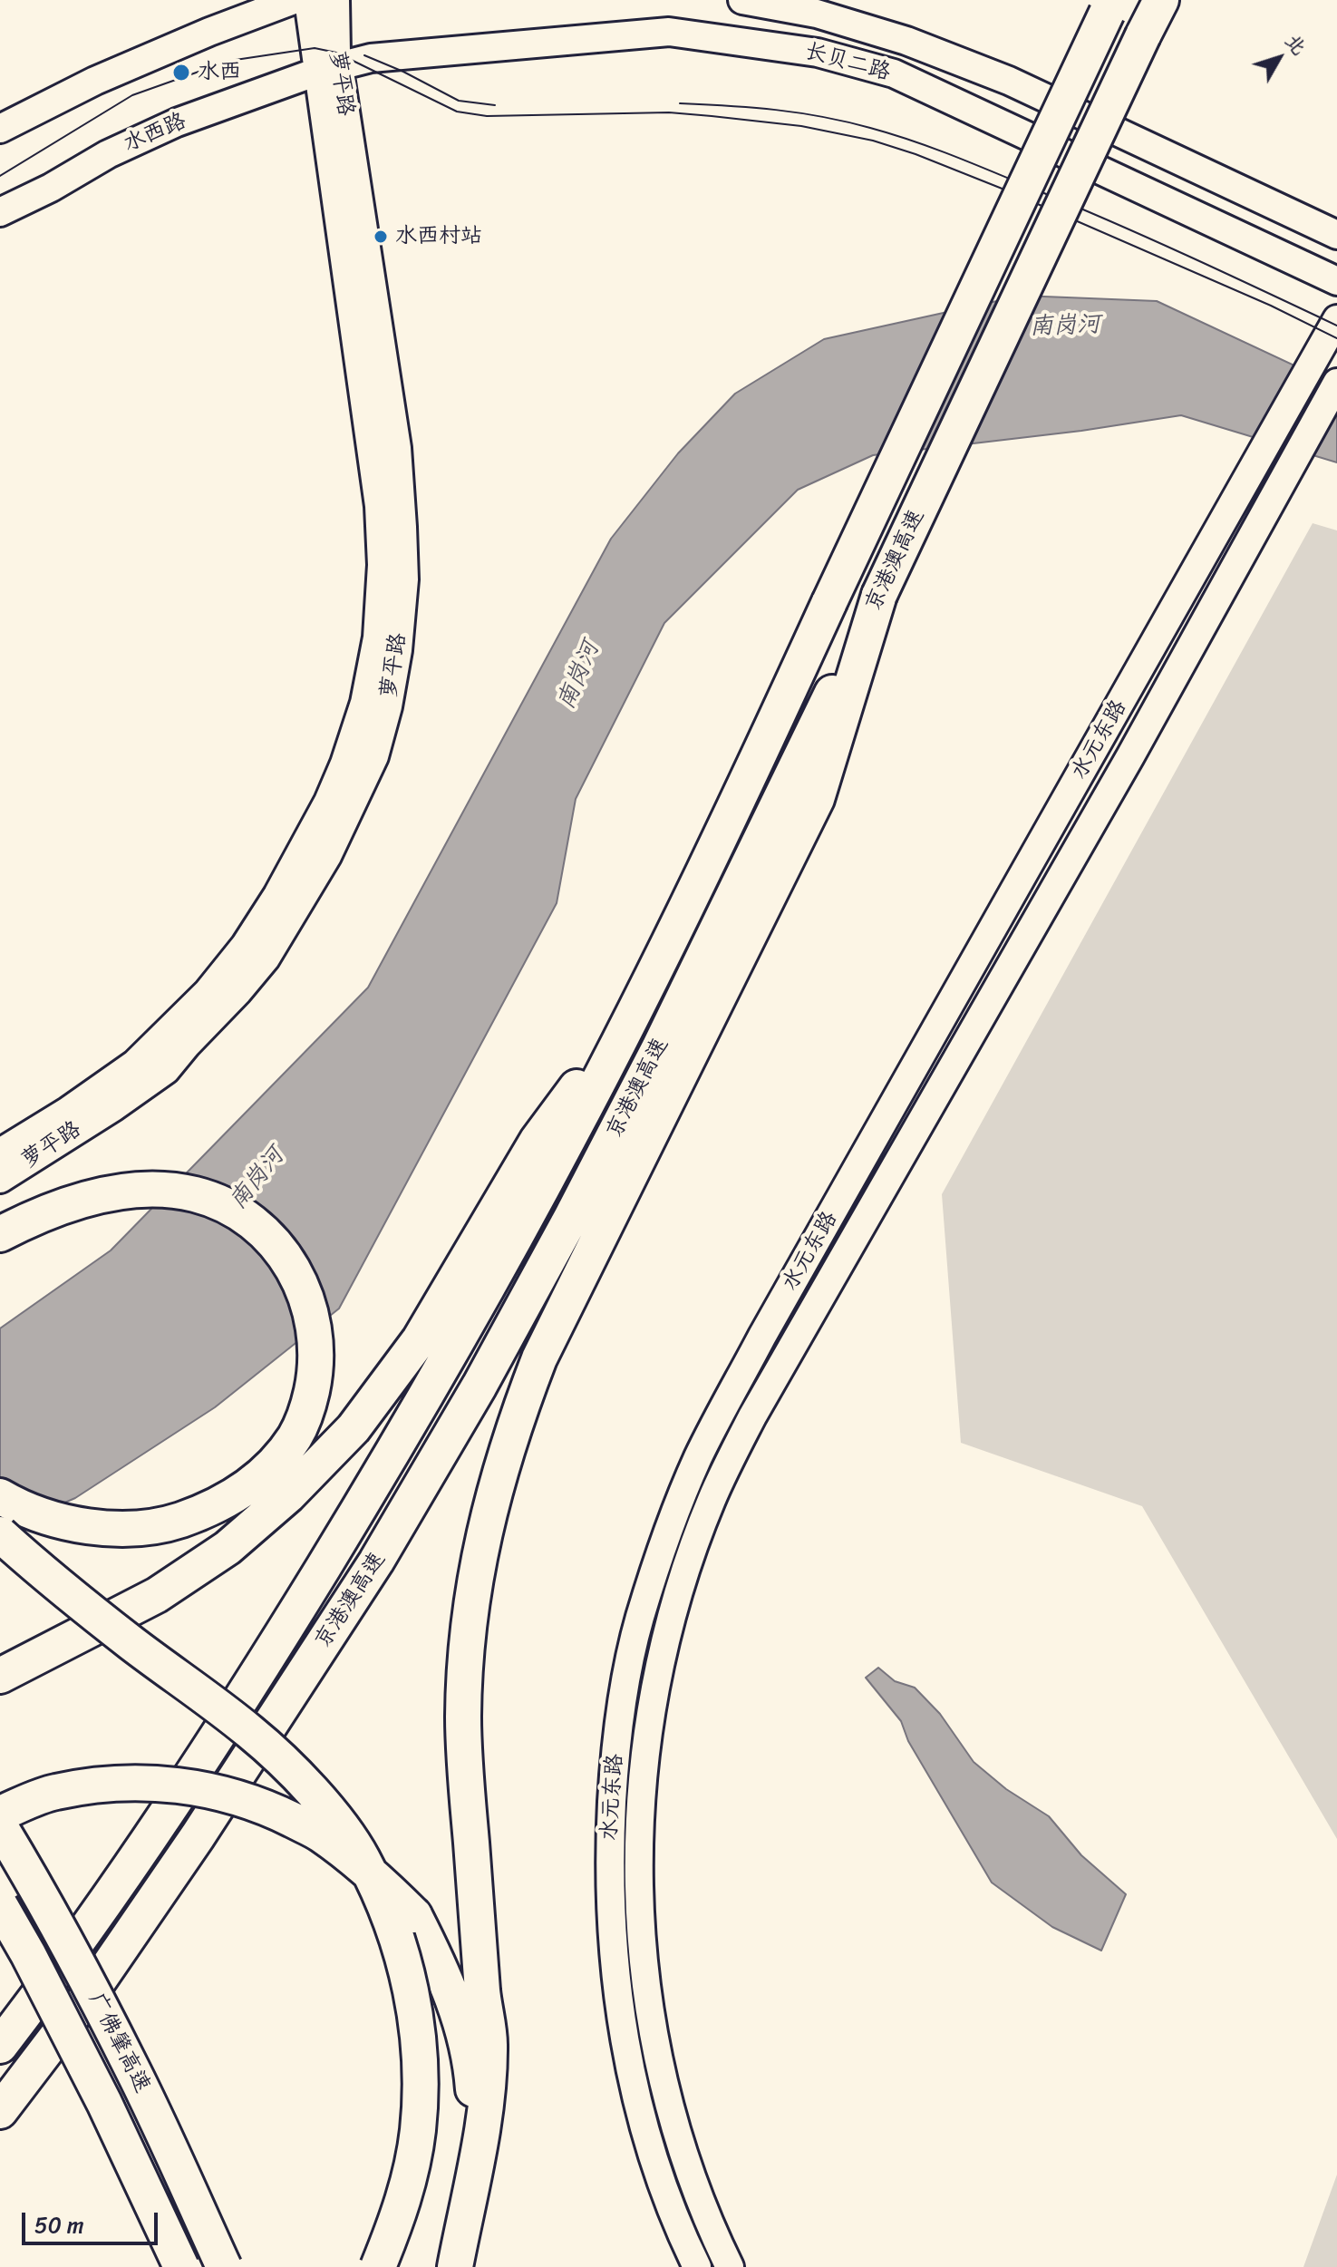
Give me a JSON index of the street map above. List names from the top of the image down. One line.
{"streets":{"highway":["京港澳高速","广佛肇高速"],"main road":["长贝二路","萝平路","水西路","水元东路"]},"crossings":[["长贝二路","萝平路"],["长贝二路","水西路"],["萝平路","水西路"]],"water":["南岗河"],"places":["水西","水西村站"],"scale_bar":"50 m","north":"top right"}
